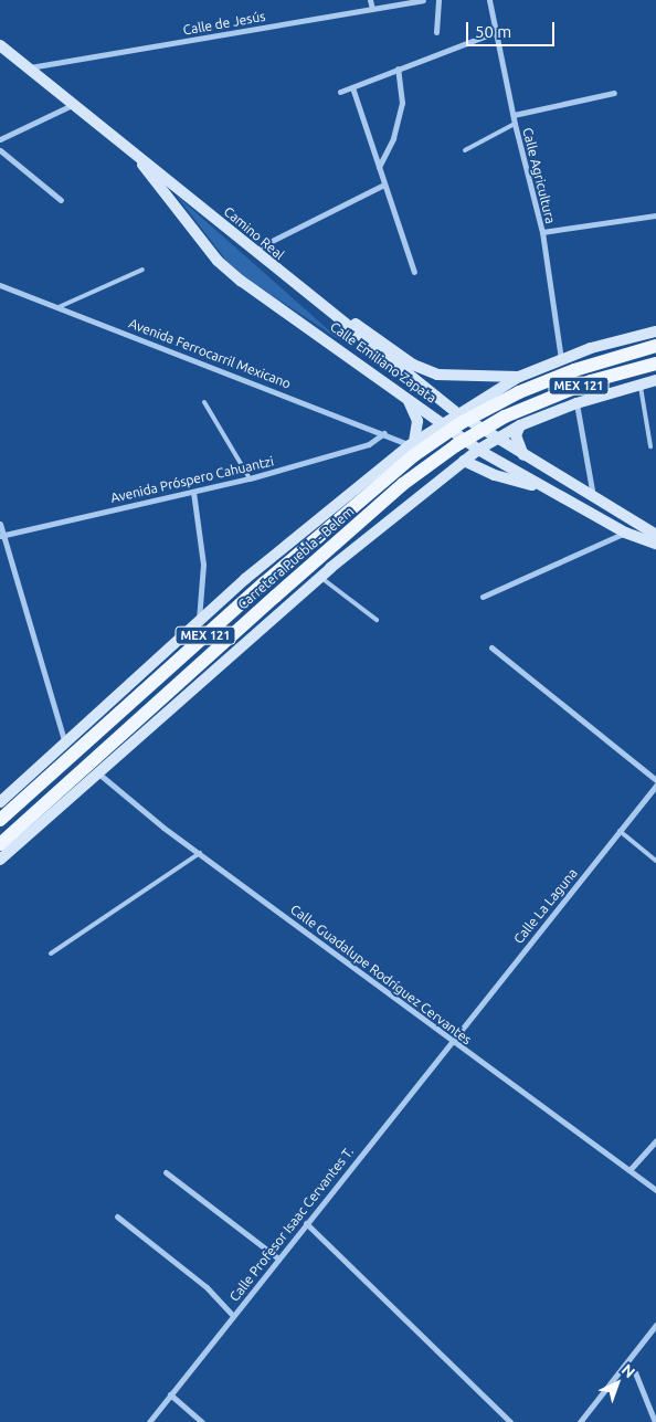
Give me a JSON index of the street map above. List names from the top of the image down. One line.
{"streets":{"main road":["Camino Real","Calle Emiliano Zapata","MEX 121","Carretera Puebla - Belem"],"street":["Calle de Jesús","Calle Agricultura","Avenida Ferrocarril Mexicano","Avenida Próspero Cahuantzi","Calle La Laguna","Calle Guadalupe Rodríguez Cervantes","Calle Profesor Isaac Cervantes T."]},"crossings":[["Calle de Jesús","Camino Real"],["Calle Agricultura","Carretera Puebla - Belem"],["Camino Real","Calle Emiliano Zapata"],["Camino Real","Carretera Puebla - Belem"],["Avenida Ferrocarril Mexicano","Avenida Próspero Cahuantzi"],["Avenida Ferrocarril Mexicano","Carretera Puebla - Belem"],["Calle Emiliano Zapata","Carretera Puebla - Belem"],["Calle La Laguna","Calle Guadalupe Rodríguez Cervantes"],["Calle La Laguna","Calle Profesor Isaac Cervantes T."],["Calle Guadalupe Rodríguez Cervantes","Calle Profesor Isaac Cervantes T."]],"scale_bar":"50 m","north":"top right"}
